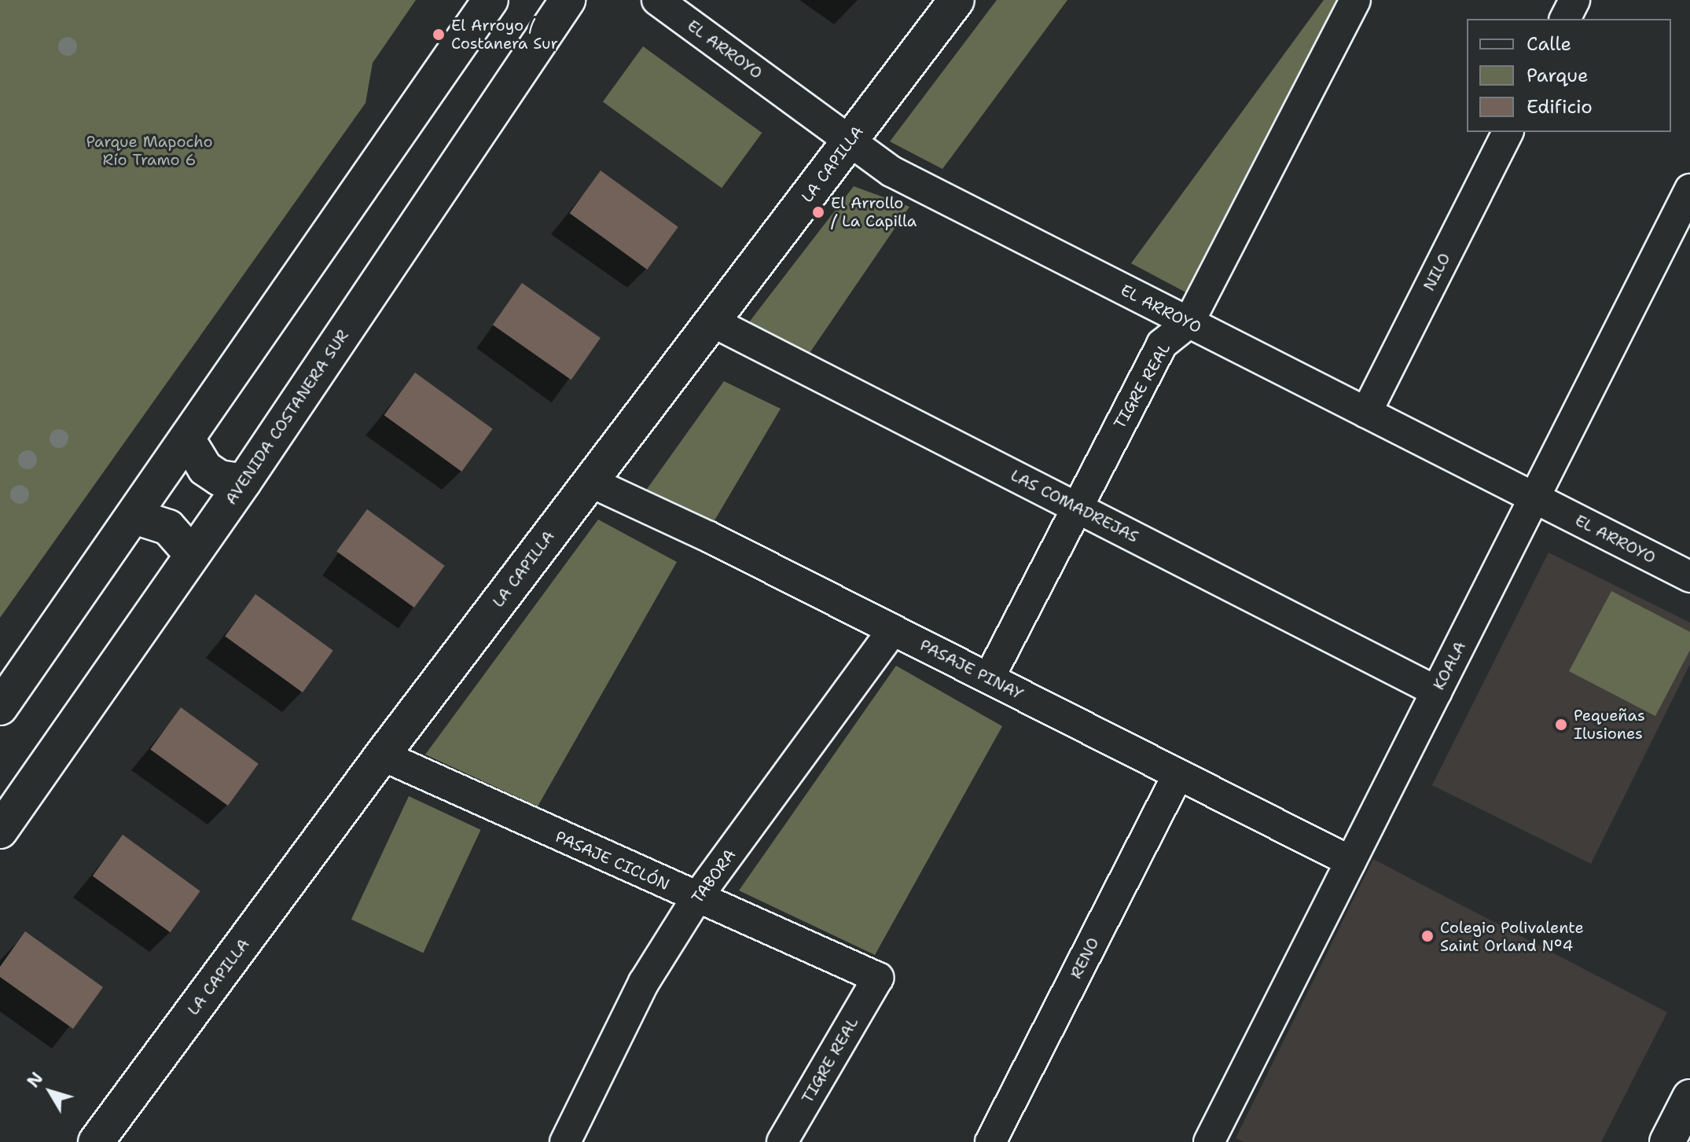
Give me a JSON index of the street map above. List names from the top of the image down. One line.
{"streets":{"street":["EL ARROYO","LA CAPILLA","NILO","TIGRE REAL","AVENIDA COSTANERA SUR","LAS COMADREJAS","KOALA","PASAJE PINAY","PASAJE CICLÓN","TABORA","RENO"]},"crossings":[["EL ARROYO","LA CAPILLA"],["EL ARROYO","NILO"],["EL ARROYO","TIGRE REAL"],["EL ARROYO","KOALA"],["LA CAPILLA","LAS COMADREJAS"],["LA CAPILLA","PASAJE PINAY"],["LA CAPILLA","PASAJE CICLÓN"],["TIGRE REAL","LAS COMADREJAS"],["TIGRE REAL","PASAJE PINAY"],["TIGRE REAL","PASAJE CICLÓN"],["LAS COMADREJAS","KOALA"],["KOALA","PASAJE PINAY"],["PASAJE PINAY","TABORA"],["PASAJE PINAY","RENO"],["PASAJE CICLÓN","TABORA"]],"parks":["Parque Mapocho Río Tramo 6"],"places":["El Arroyo / Costanera Sur","El Arrollo / La Capilla","Pequeñas Ilusiones","Colegio Polivalente Saint Orland Nº4"],"legend":["Calle","Parque","Edificio"],"north":"top left"}
